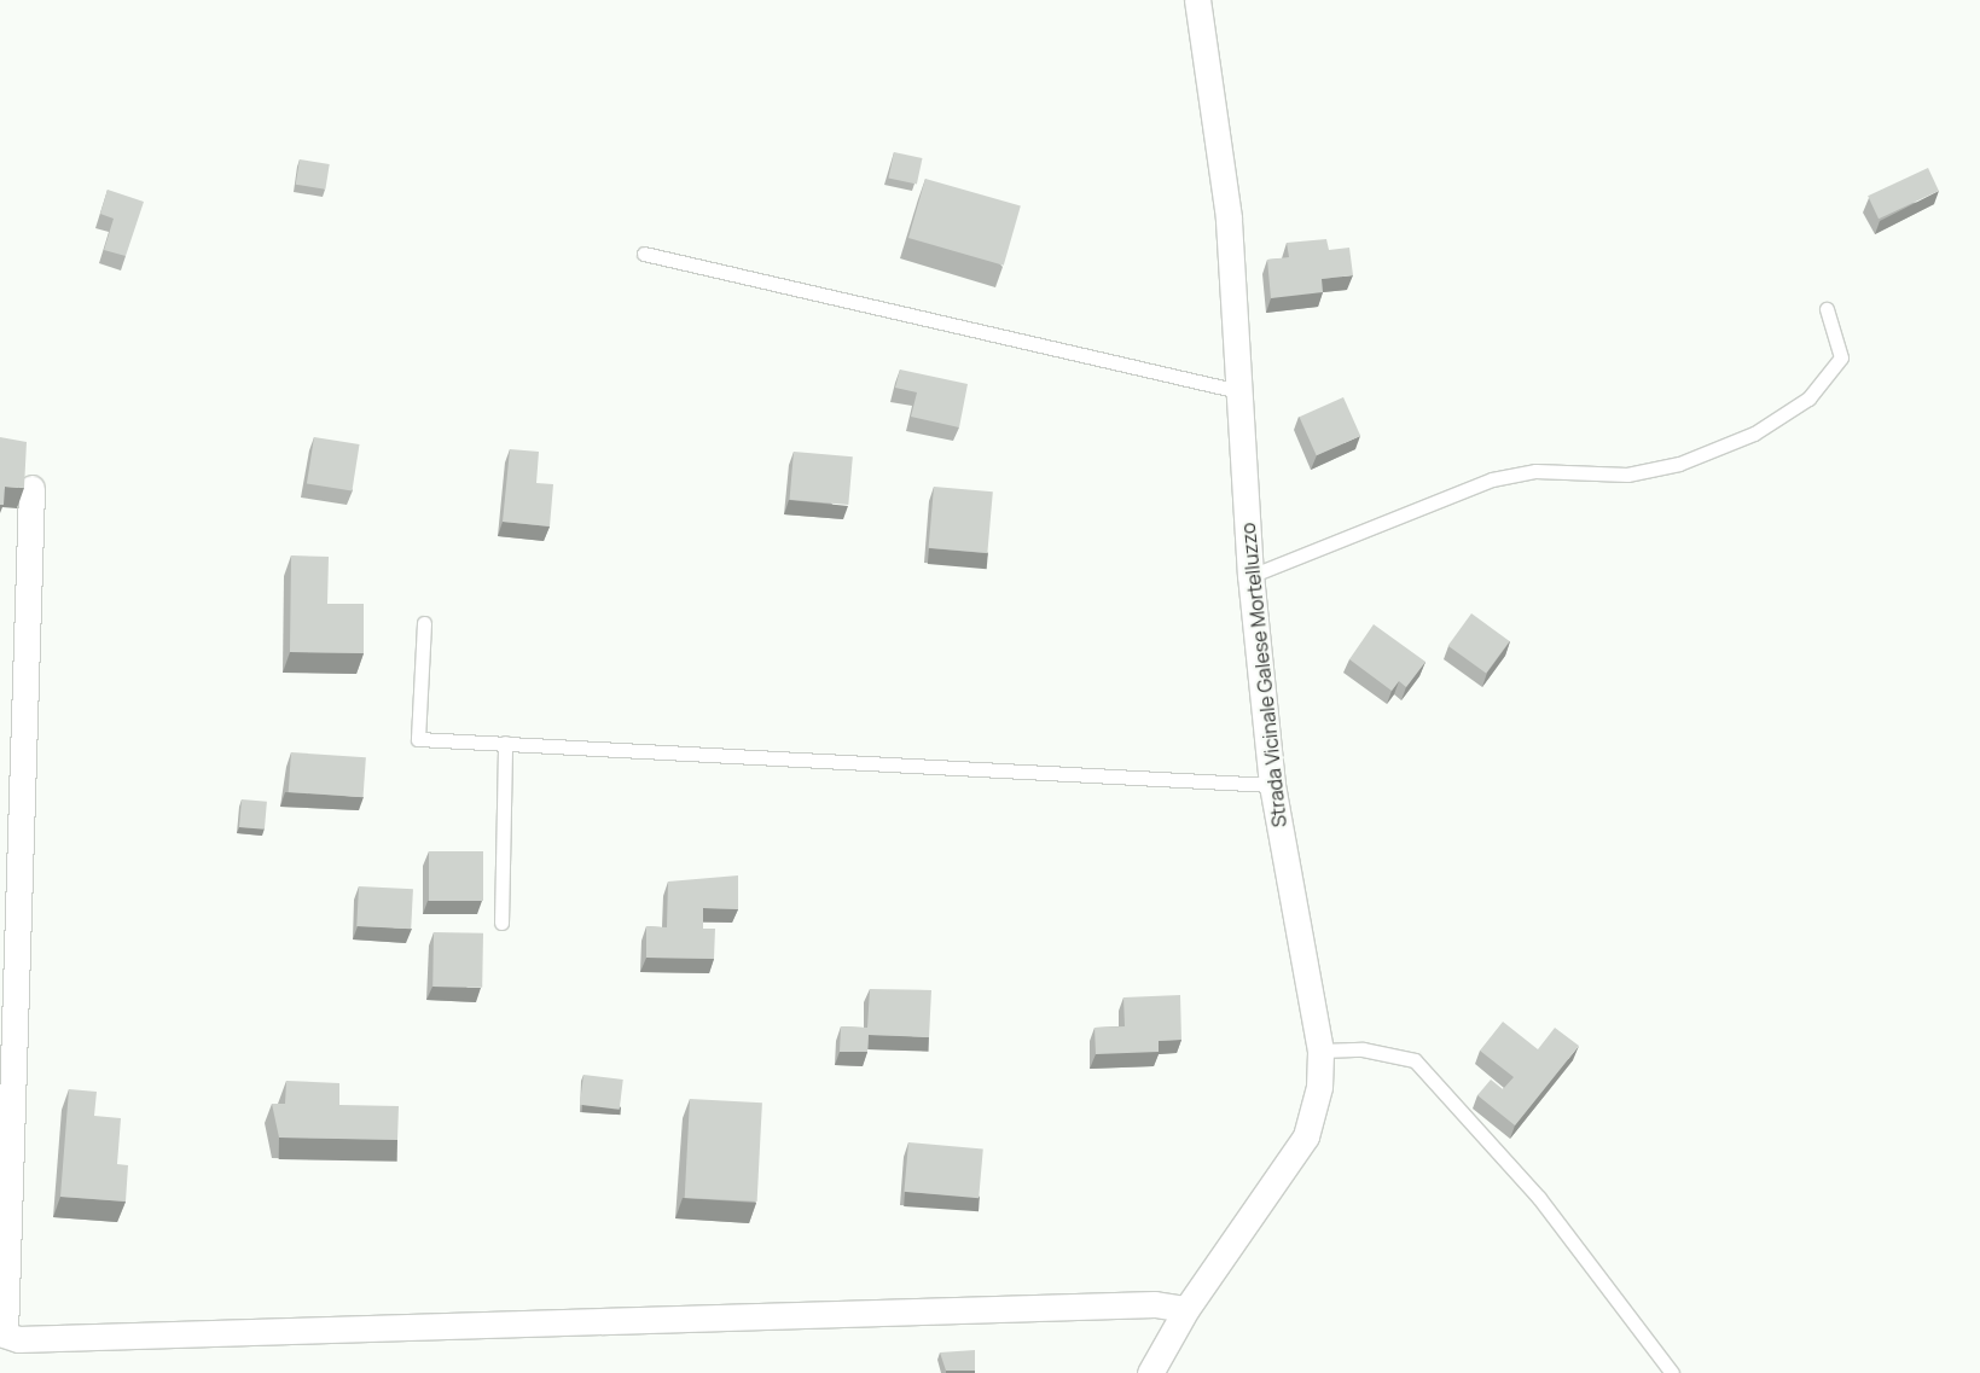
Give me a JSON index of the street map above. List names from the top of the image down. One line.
{"streets":{"street":["Strada Vicinale Galese Mortelluzzo"]}}
